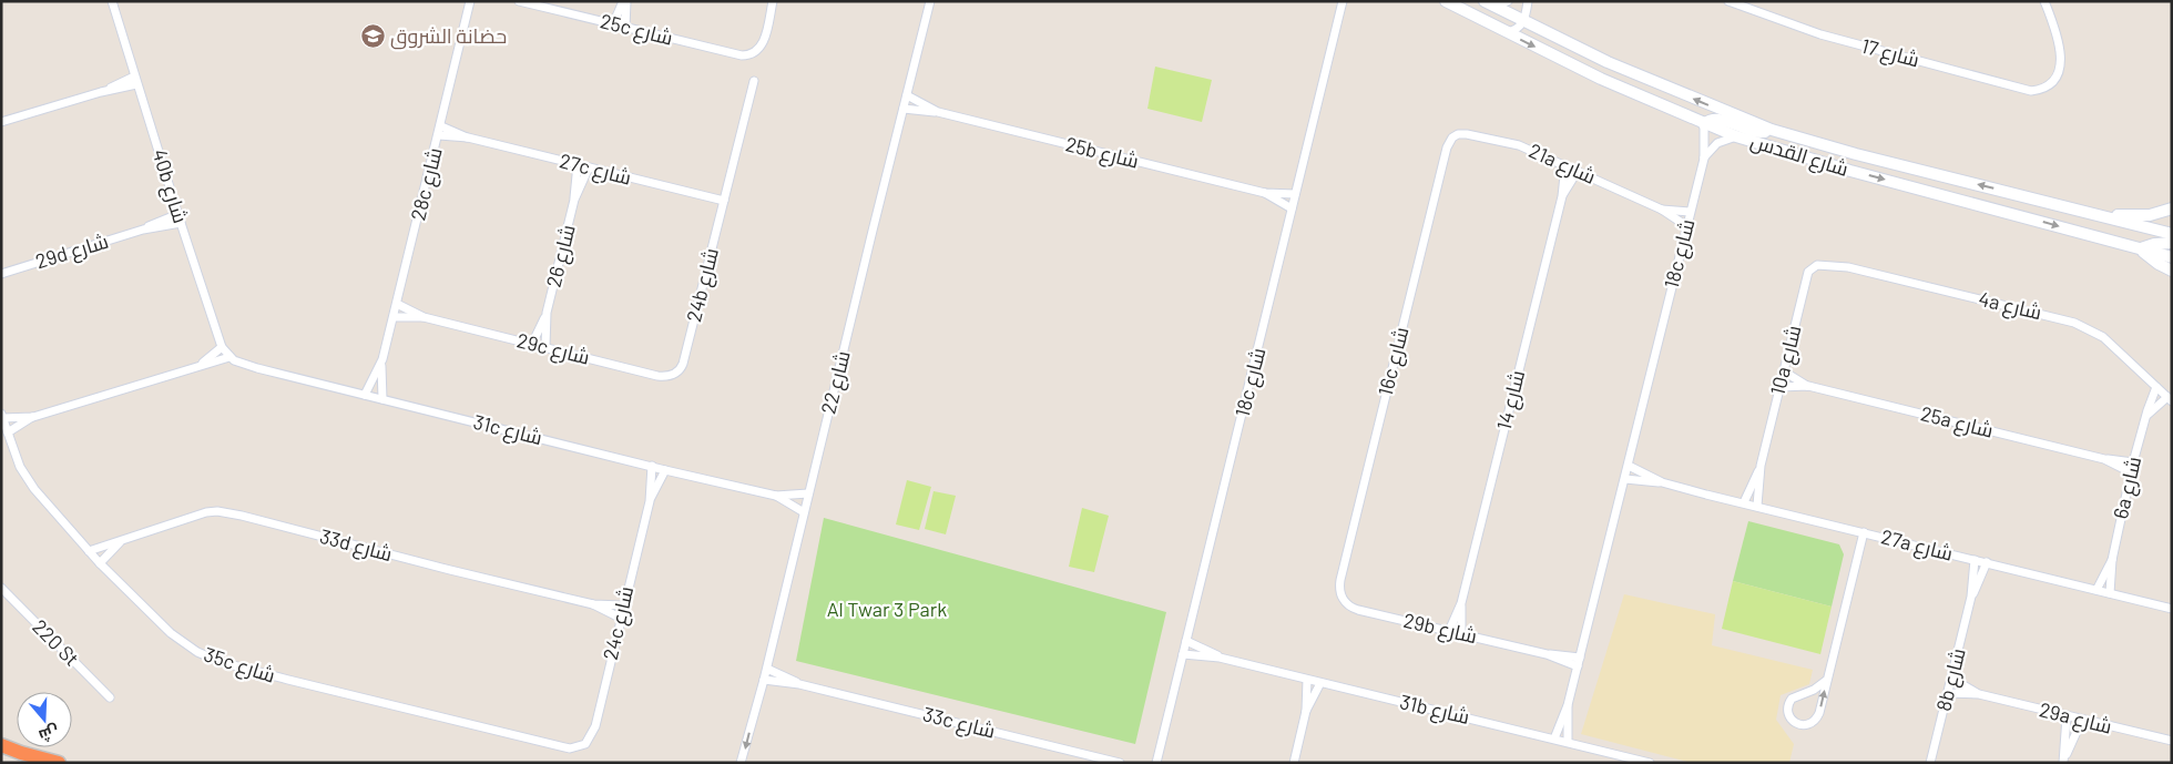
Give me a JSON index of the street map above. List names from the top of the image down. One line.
{"streets":{"main road":["شارع القدس"],"street":["25c شارع","شارع 17","25b شارع","21a شارع","27c شارع","28c شارع","40b شارع","29d شارع","18c شارع","شارع 26","24b شارع","4a شارع","29c شارع","10a شارع","16c شارع","شارع 22","شارع 14","25a شارع","31c شارع","6a شارع","33d شارع","27a شارع","24c شارع","29b شارع","220 St","35c شارع","8b شارع","31b شارع","29a شارع","33c شارع"]},"crossings":[["25b شارع","18c شارع"],["25b شارع","شارع 22"],["شارع القدس","18c شارع"],["21a شارع","18c شارع"],["21a شارع","16c شارع"],["21a شارع","شارع 14"],["27c شارع","28c شارع"],["27c شارع","شارع 26"],["27c شارع","24b شارع"],["28c شارع","29c شارع"],["28c شارع","31c شارع"],["40b شارع","29d شارع"],["40b شارع","31c شارع"],["18c شارع","27a شارع"],["18c شارع","29b شارع"],["18c شارع","31b شارع"],["شارع 26","29c شارع"],["24b شارع","29c شارع"],["4a شارع","10a شارع"],["4a شارع","6a شارع"],["10a شارع","25a شارع"],["10a شارع","27a شارع"],["16c شارع","29b شارع"],["شارع 22","31c شارع"],["شارع 22","33c شارع"],["شارع 14","29b شارع"],["25a شارع","6a شارع"],["31c شارع","24c شارع"],["6a شارع","27a شارع"],["33d شارع","24c شارع"],["33d شارع","35c شارع"],["27a شارع","8b شارع"],["24c شارع","35c شارع"],["8b شارع","29a شارع"]],"parks":["Al Twar 3 Park"],"places":{"school or university":["حضانة الشروق"]},"north":"bottom"}
